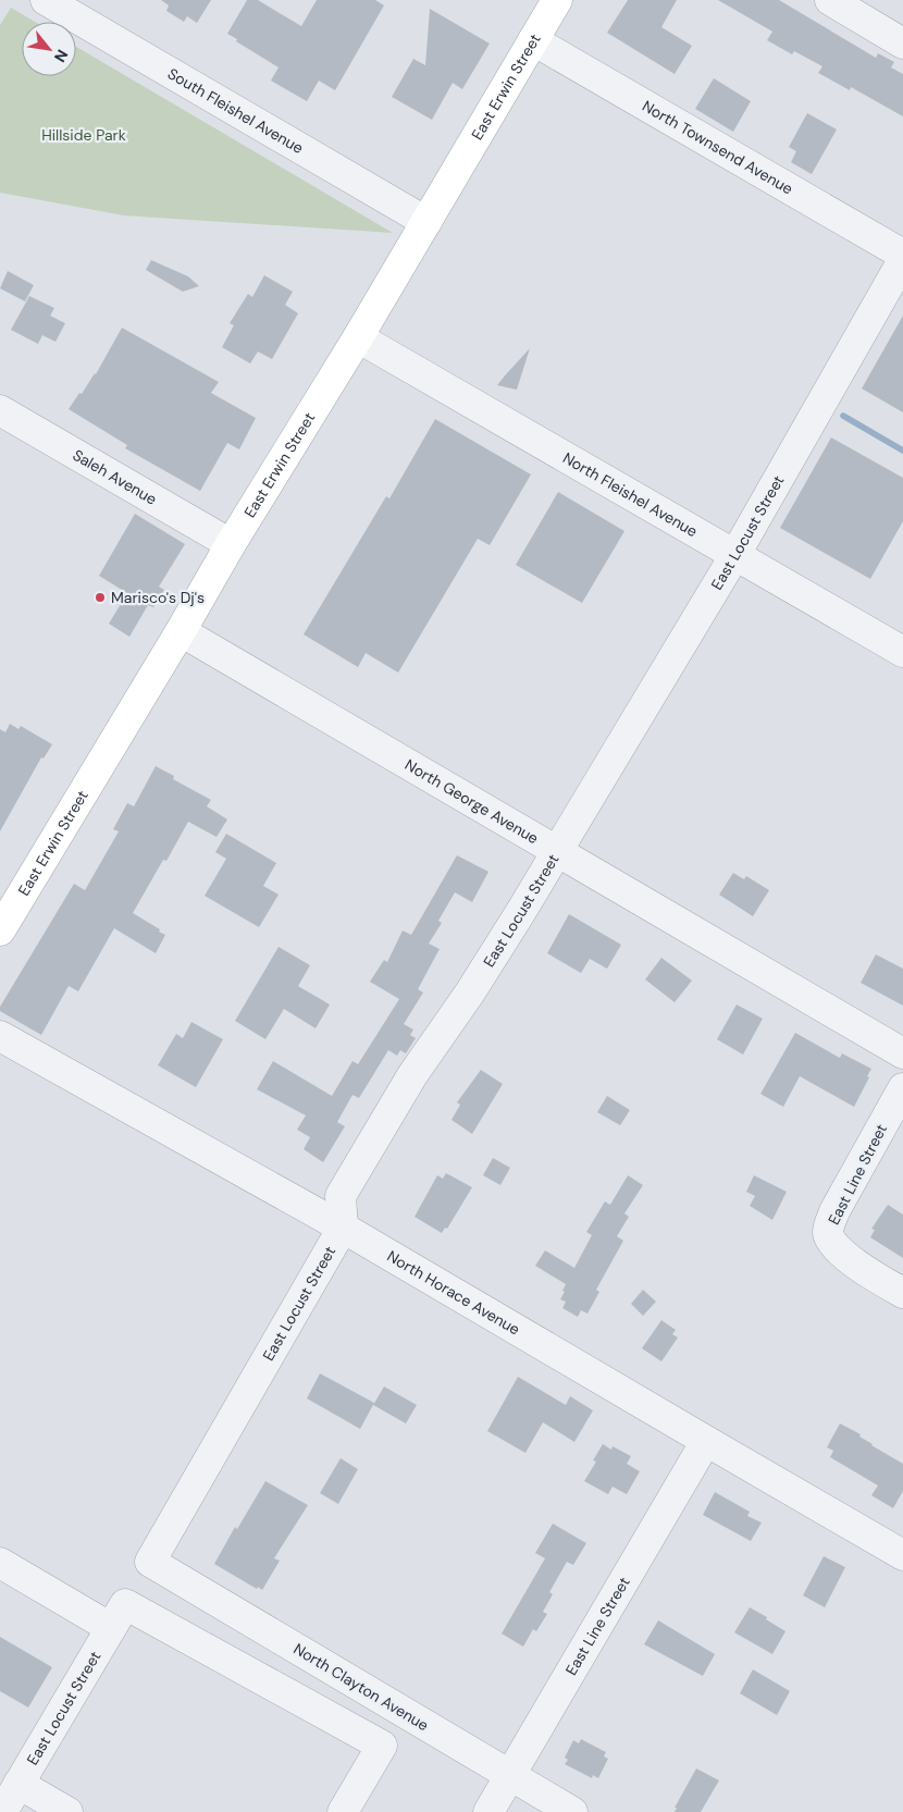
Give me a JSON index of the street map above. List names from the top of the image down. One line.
{"streets":{"main road":["East Erwin Street"],"street":["South Fleishel Avenue","North Townsend Avenue","Saleh Avenue","North Fleishel Avenue","East Locust Street","North George Avenue","East Line Street","North Horace Avenue","North Clayton Avenue"]},"crossings":[["East Erwin Street","South Fleishel Avenue"],["East Erwin Street","North Townsend Avenue"],["East Erwin Street","Saleh Avenue"],["East Erwin Street","North Fleishel Avenue"],["East Erwin Street","North George Avenue"],["North Fleishel Avenue","East Locust Street"],["East Locust Street","North George Avenue"],["East Locust Street","North Horace Avenue"],["East Locust Street","North Clayton Avenue"],["East Line Street","North Horace Avenue"],["East Line Street","North Clayton Avenue"]],"parks":["Hillside Park"],"places":["Marisco's Dj's"],"north":"bottom right"}
